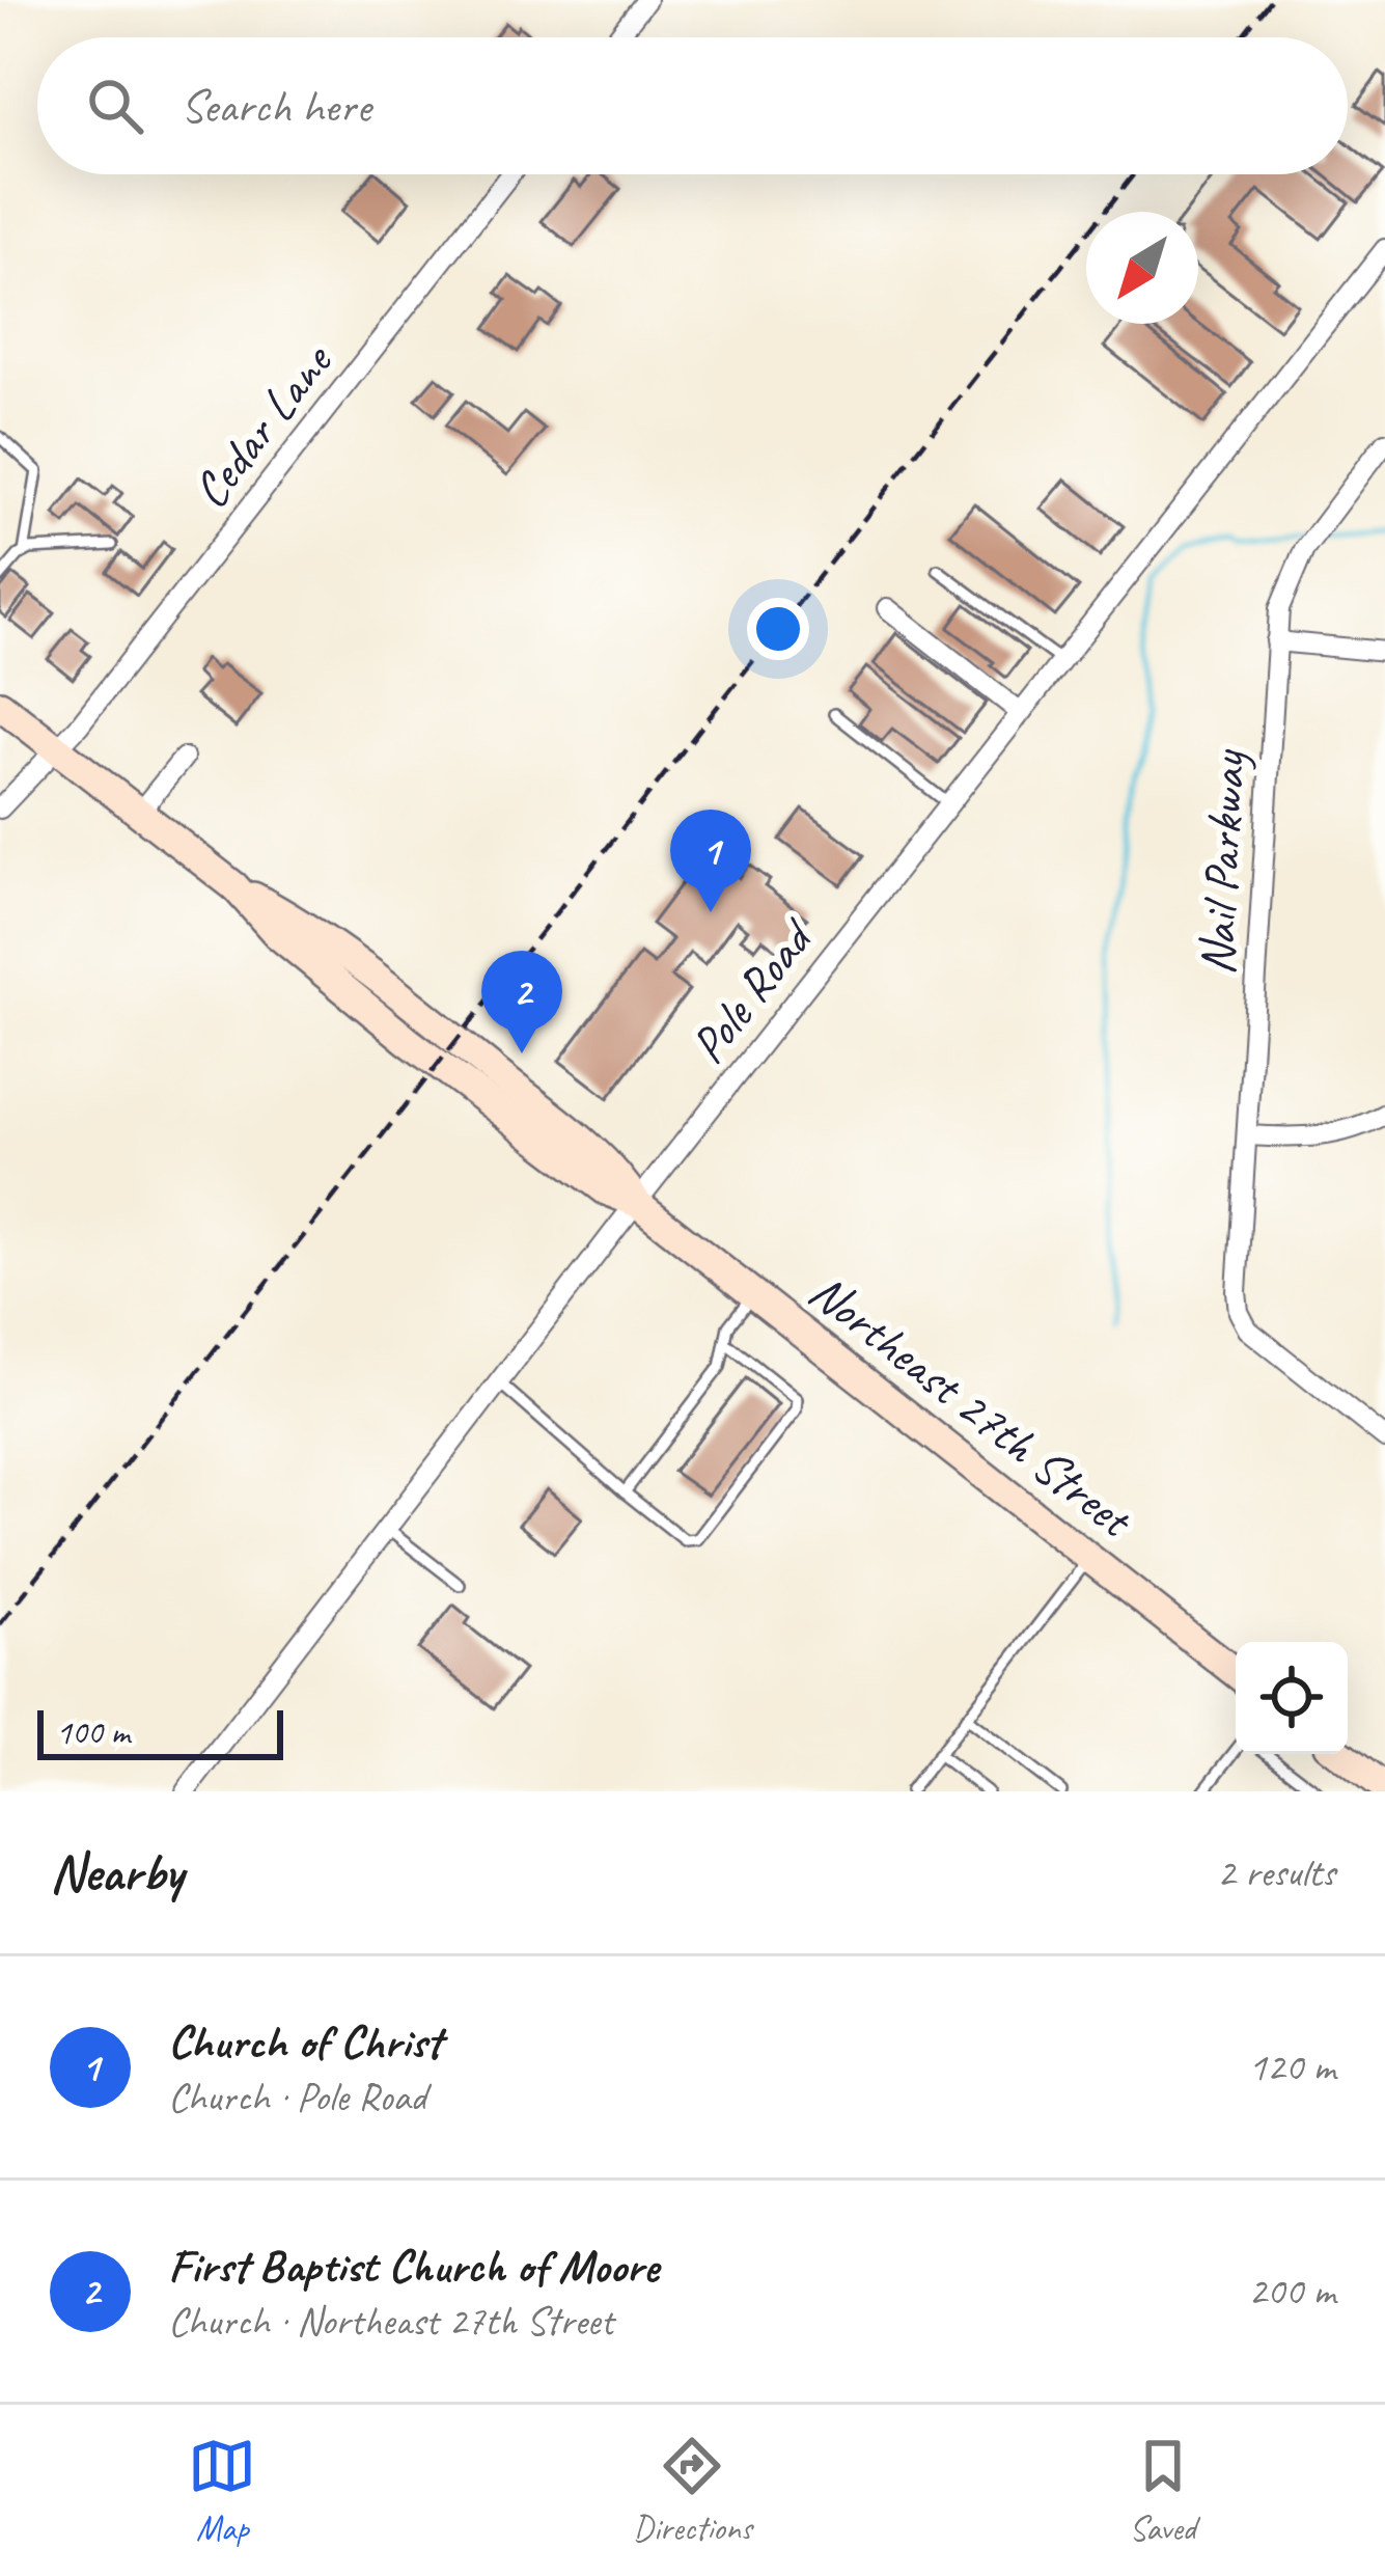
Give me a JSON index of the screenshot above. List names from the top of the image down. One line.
{"streets":{"main road":["Northeast 27th Street"],"street":["Cedar Lane","Nail Parkway","Pole Road"]},"crossings":[["Cedar Lane","Northeast 27th Street"],["Pole Road","Northeast 27th Street"]],"scale_bar":"100 m","north":"bottom left","page":{"search":"Search here","pins":["1","2"],"scale":"100 m","heading":["Nearby","2 results"],"list":[{"mark":"1","name":"Church of Christ","note":"Church · Pole Road","value":"120 m"},{"mark":"2","name":"First Baptist Church of Moore","note":"Church · Northeast 27th Street","value":"200 m"}],"nav":["Map","Directions","Saved"]}}
